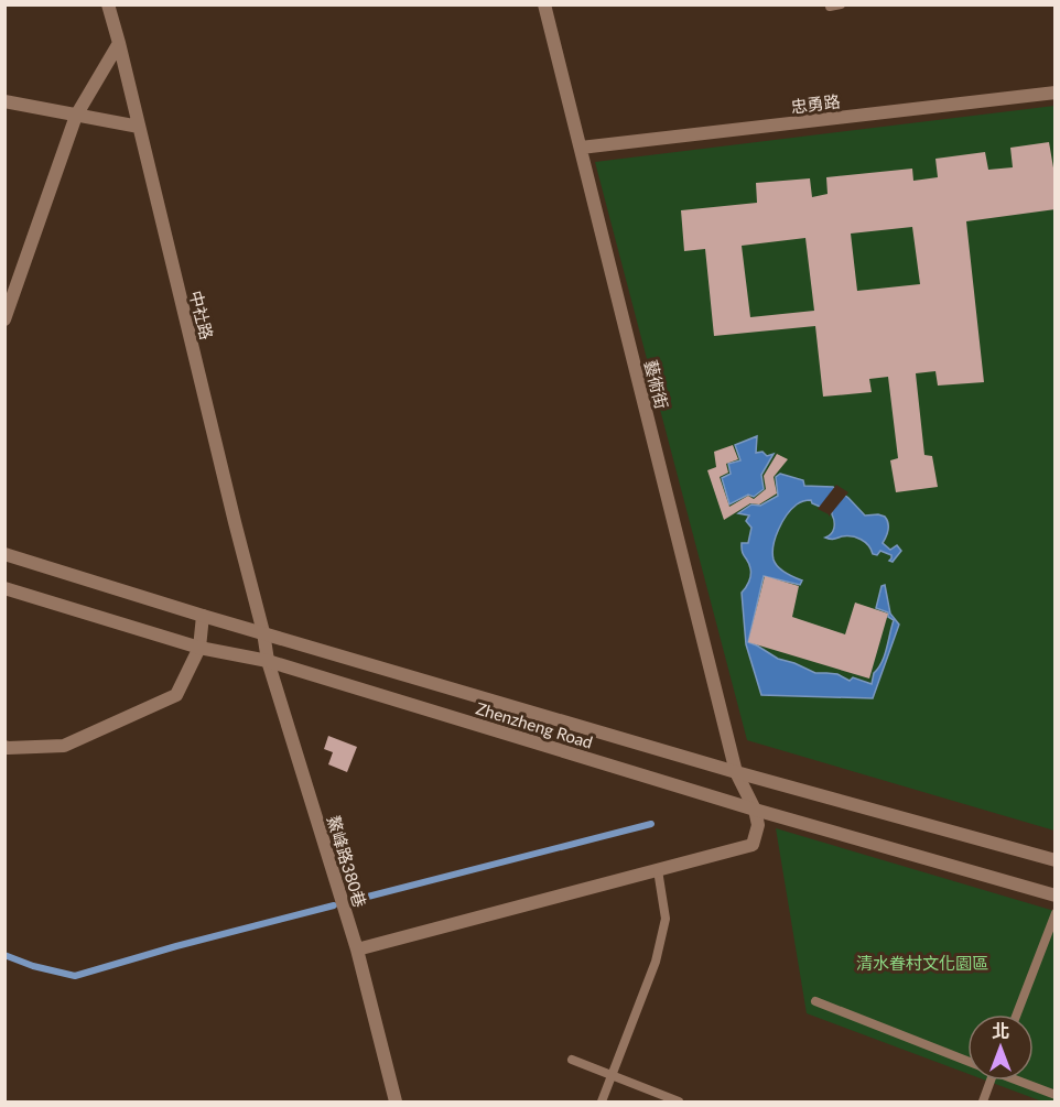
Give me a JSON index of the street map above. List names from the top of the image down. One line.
{"streets":{"street":["忠勇路","中社路","藝術街","Zhenzheng Road","鰲峰路380巷"]},"crossings":[["忠勇路","藝術街"],["中社路","Zhenzheng Road"],["中社路","鰲峰路380巷"],["藝術街","Zhenzheng Road"],["Zhenzheng Road","鰲峰路380巷"]],"parks":["清水眷村文化園區"],"north":"top"}
